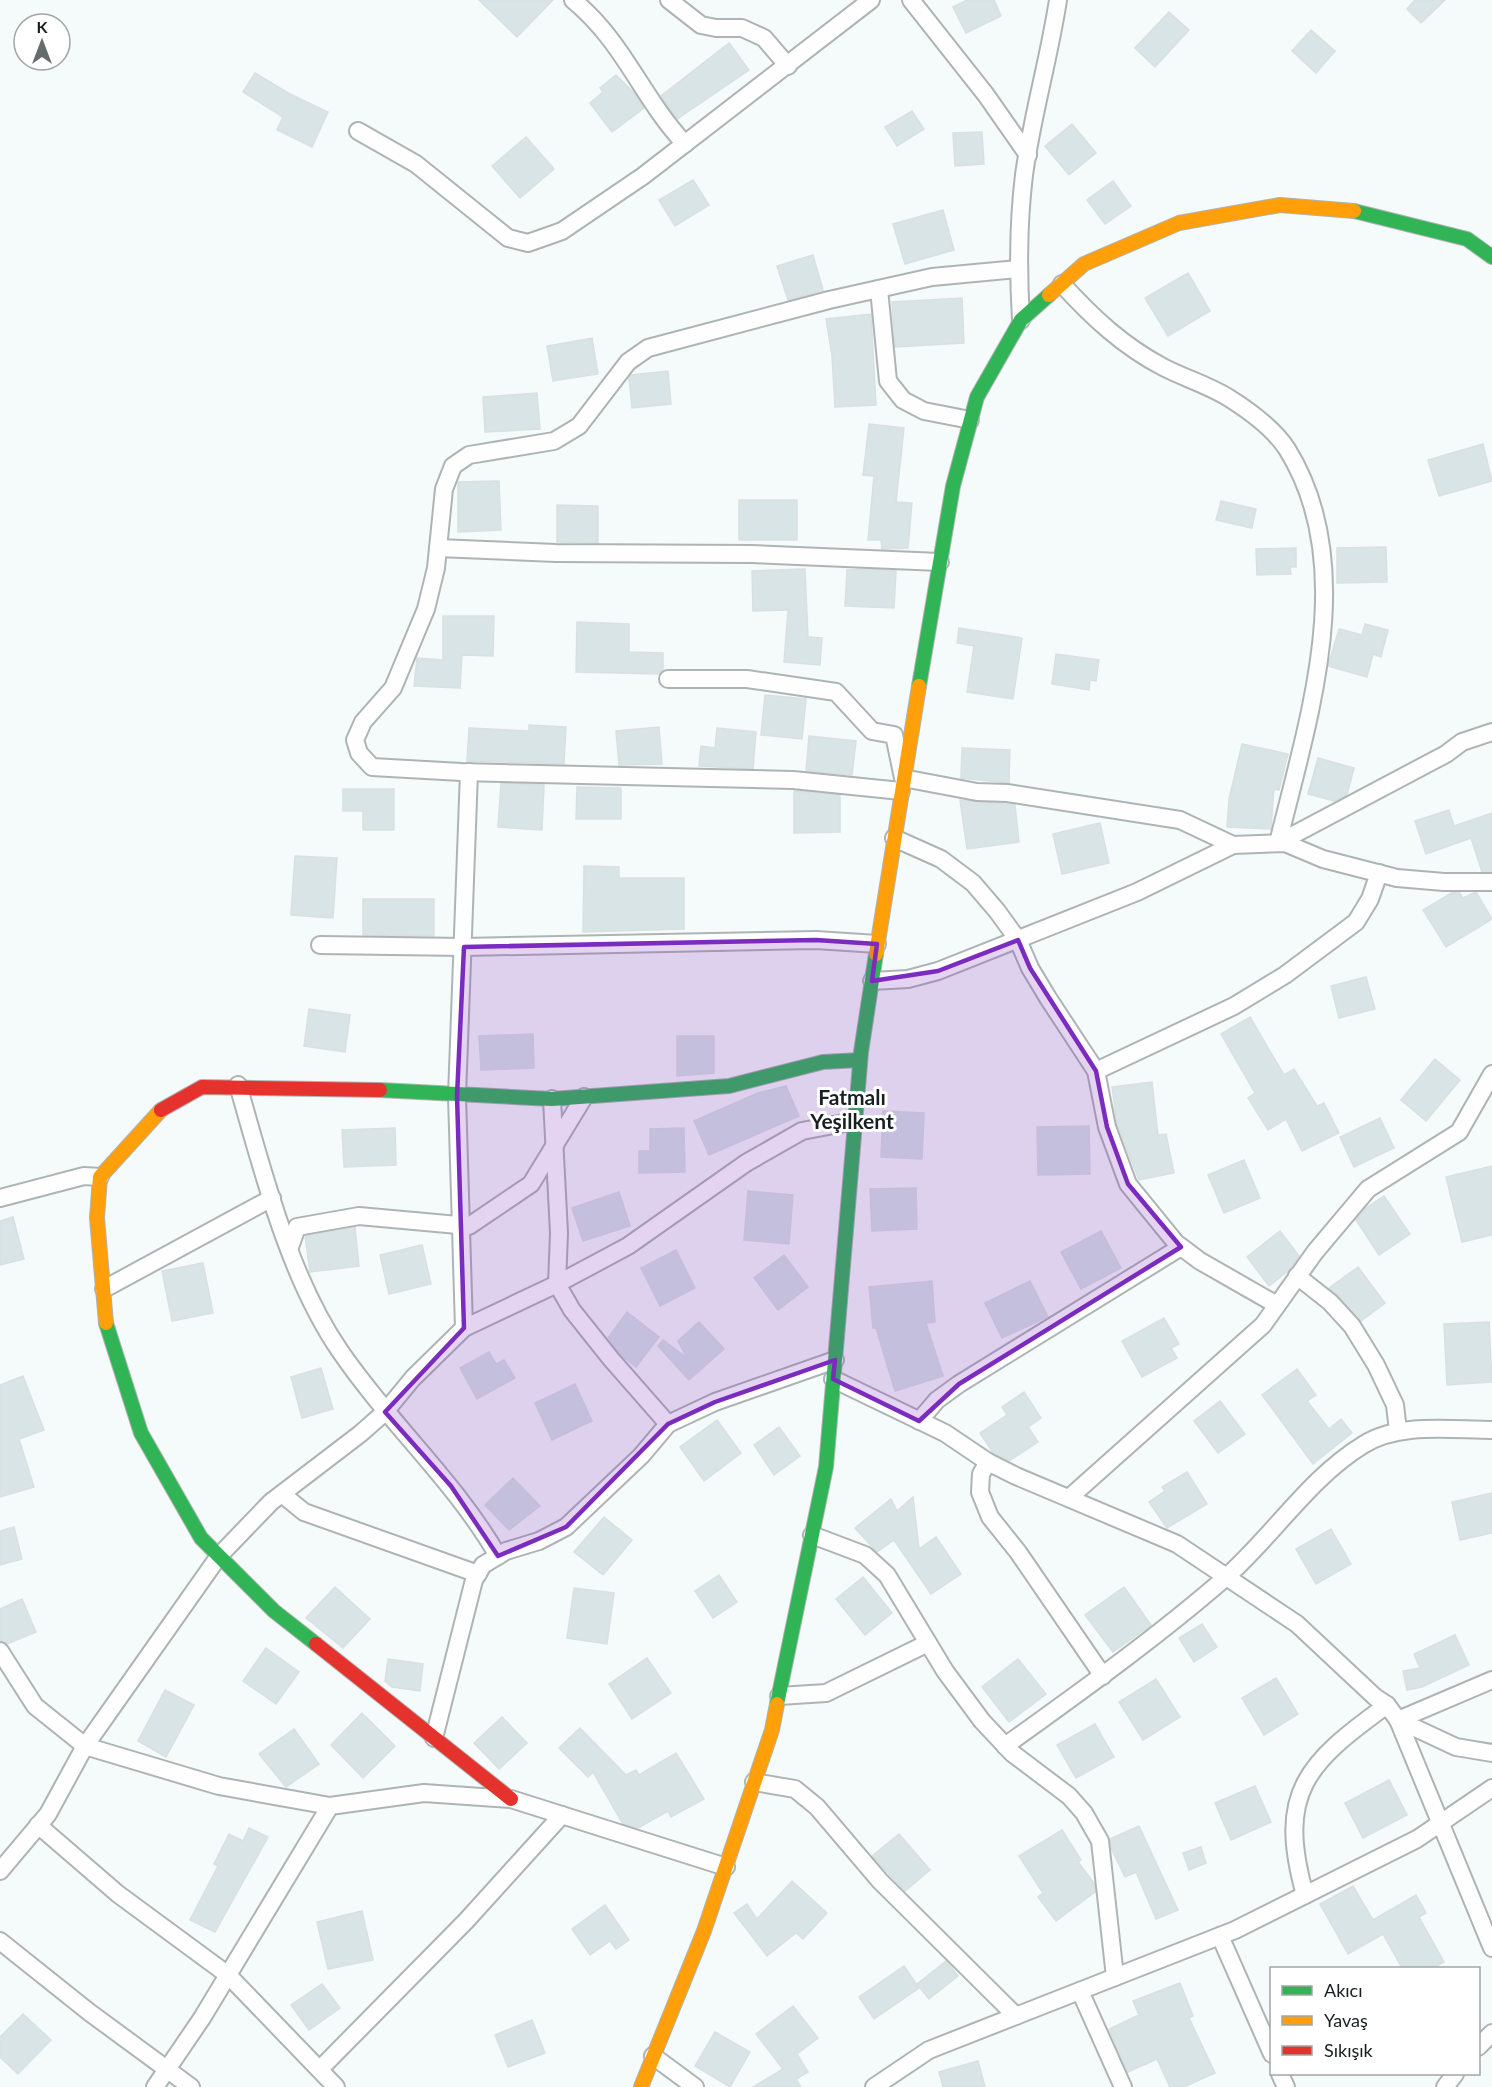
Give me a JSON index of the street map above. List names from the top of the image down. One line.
{"districts":["Fatmalı Yeşilkent"],"legend":["Akıcı","Yavaş","Sıkışık"],"north":"top"}
